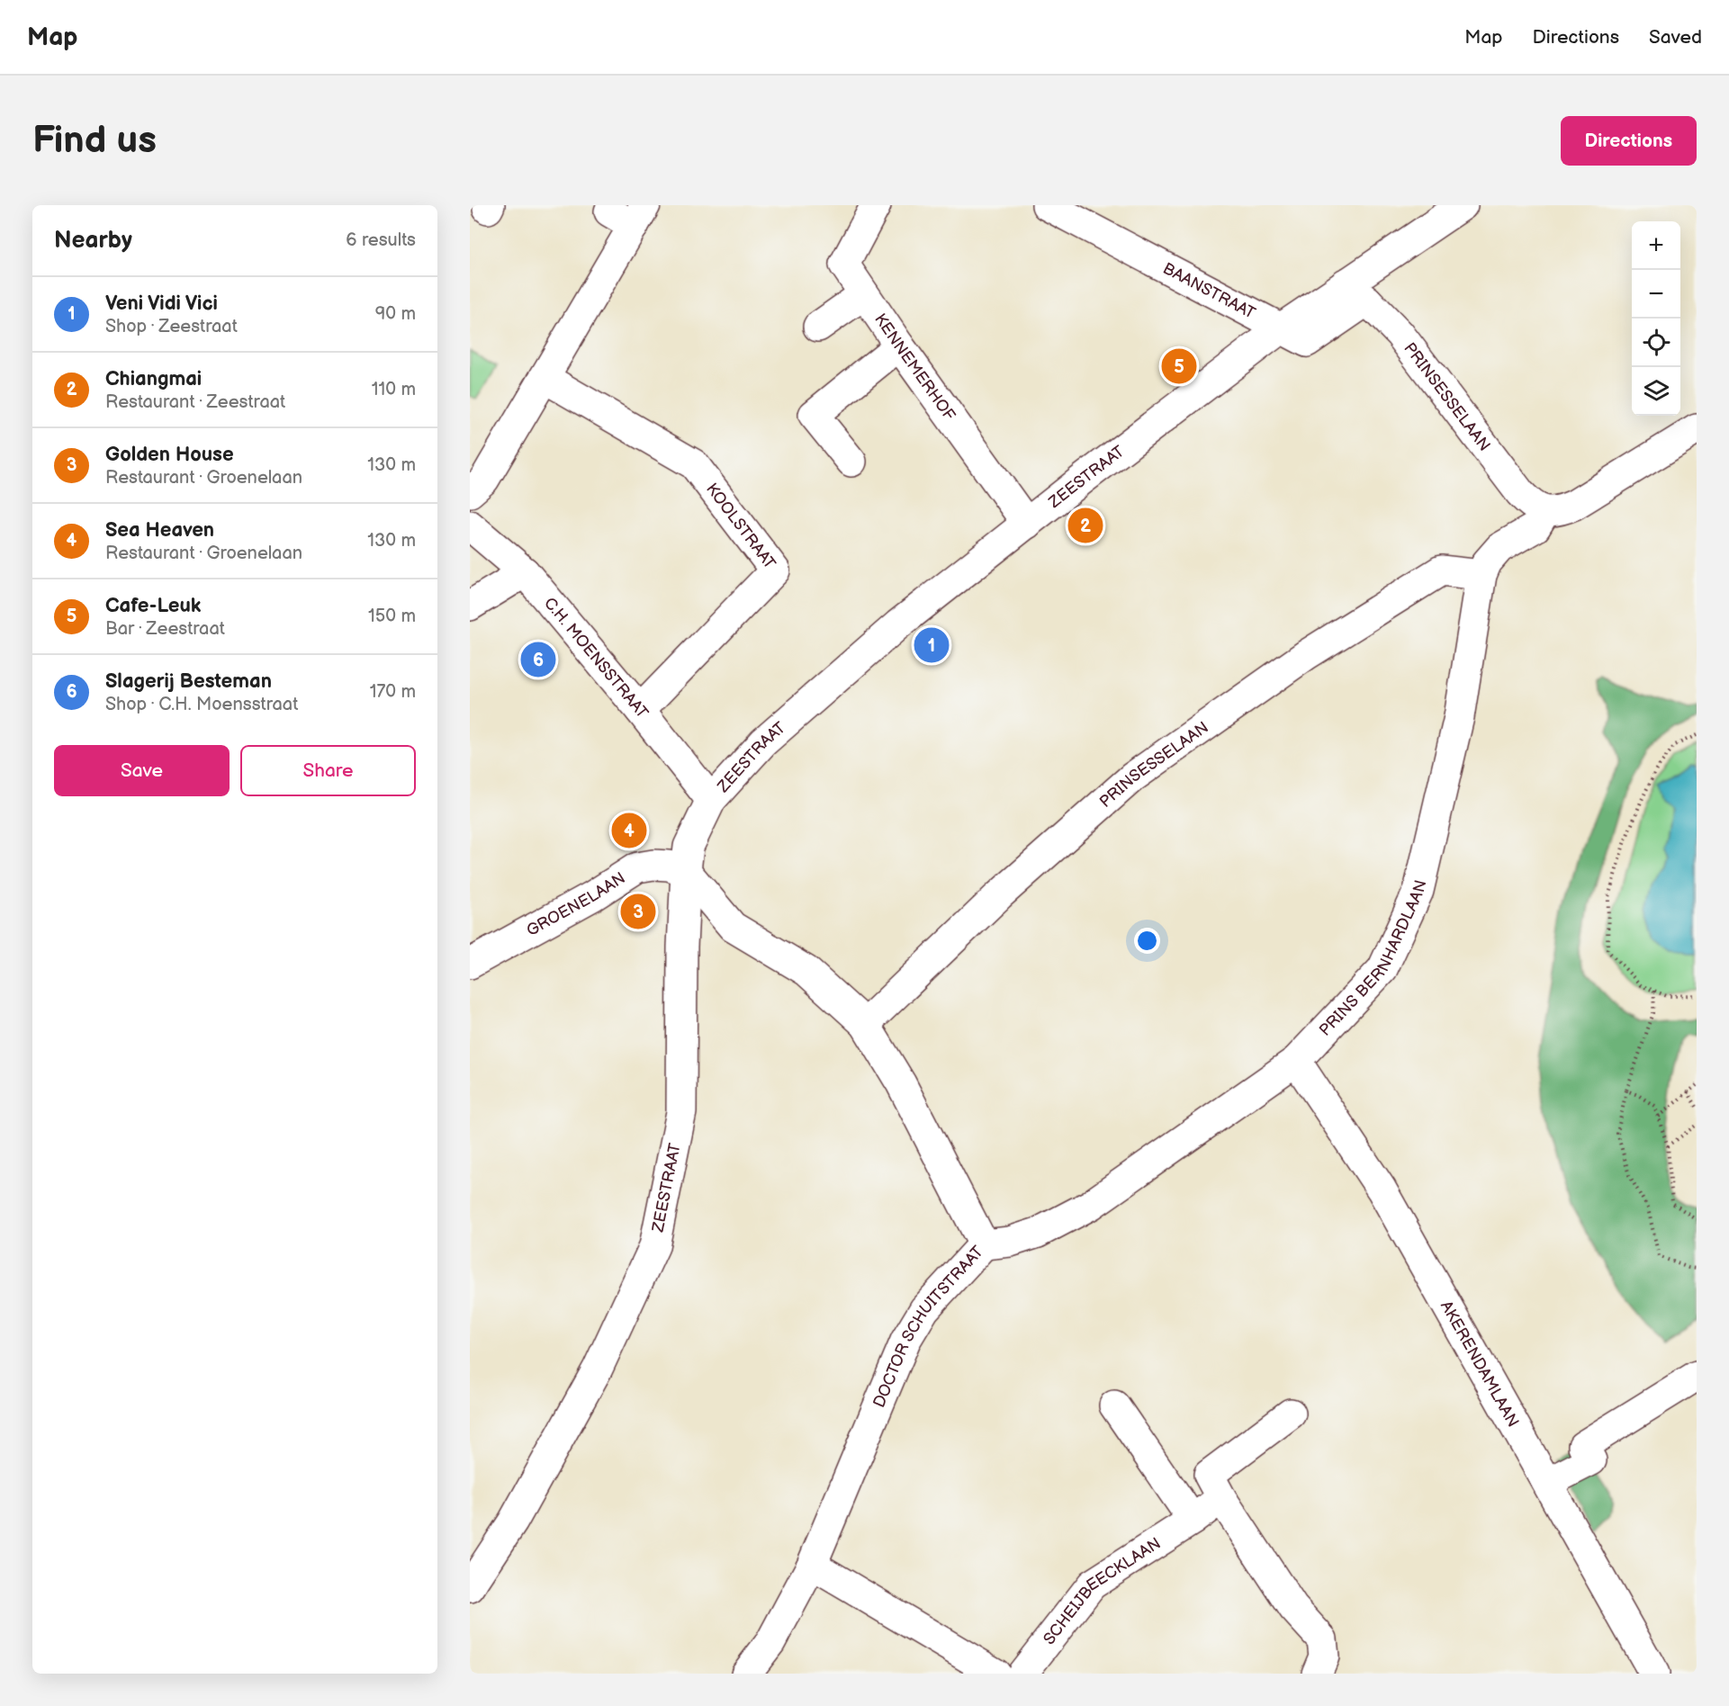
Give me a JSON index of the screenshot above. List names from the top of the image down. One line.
{"streets":{"street":["BAANSTRAAT","KENNEMERHOF","PRINSESSELAAN","ZEESTRAAT","KOOLSTRAAT","C.H. MOENSSTRAAT","GROENELAAN","PRINS BERNHARDLAAN","DOCTOR SCHUITSTRAAT","AKERENDAMLAAN","SCHEIJBEECKLAAN"]},"crossings":[["BAANSTRAAT","PRINSESSELAAN"],["BAANSTRAAT","ZEESTRAAT"],["KENNEMERHOF","ZEESTRAAT"],["PRINSESSELAAN","PRINS BERNHARDLAAN"],["PRINSESSELAAN","DOCTOR SCHUITSTRAAT"],["ZEESTRAAT","C.H. MOENSSTRAAT"],["ZEESTRAAT","GROENELAAN"],["ZEESTRAAT","DOCTOR SCHUITSTRAAT"],["KOOLSTRAAT","C.H. MOENSSTRAAT"],["GROENELAAN","DOCTOR SCHUITSTRAAT"],["PRINS BERNHARDLAAN","DOCTOR SCHUITSTRAAT"],["PRINS BERNHARDLAAN","AKERENDAMLAAN"]],"page":{"header":"Map","nav":["Map","Directions","Saved"],"buttons":["Directions",["Save","Share"]],"title":"Find us","heading":["Nearby","6 results"],"map_buttons":["+","−"],"list":[{"mark":"1","name":"Veni Vidi Vici","note":"Shop · Zeestraat","value":"90 m"},{"mark":"2","name":"Chiangmai","note":"Restaurant · Zeestraat","value":"110 m"},{"mark":"3","name":"Golden House","note":"Restaurant · Groenelaan","value":"130 m"},{"mark":"4","name":"Sea Heaven","note":"Restaurant · Groenelaan","value":"130 m"},{"mark":"5","name":"Cafe-Leuk","note":"Bar · Zeestraat","value":"150 m"},{"mark":"6","name":"Slagerij Besteman","note":"Shop · C.H. Moensstraat","value":"170 m"}],"pins":["5","2","1","6","4","3"]}}
